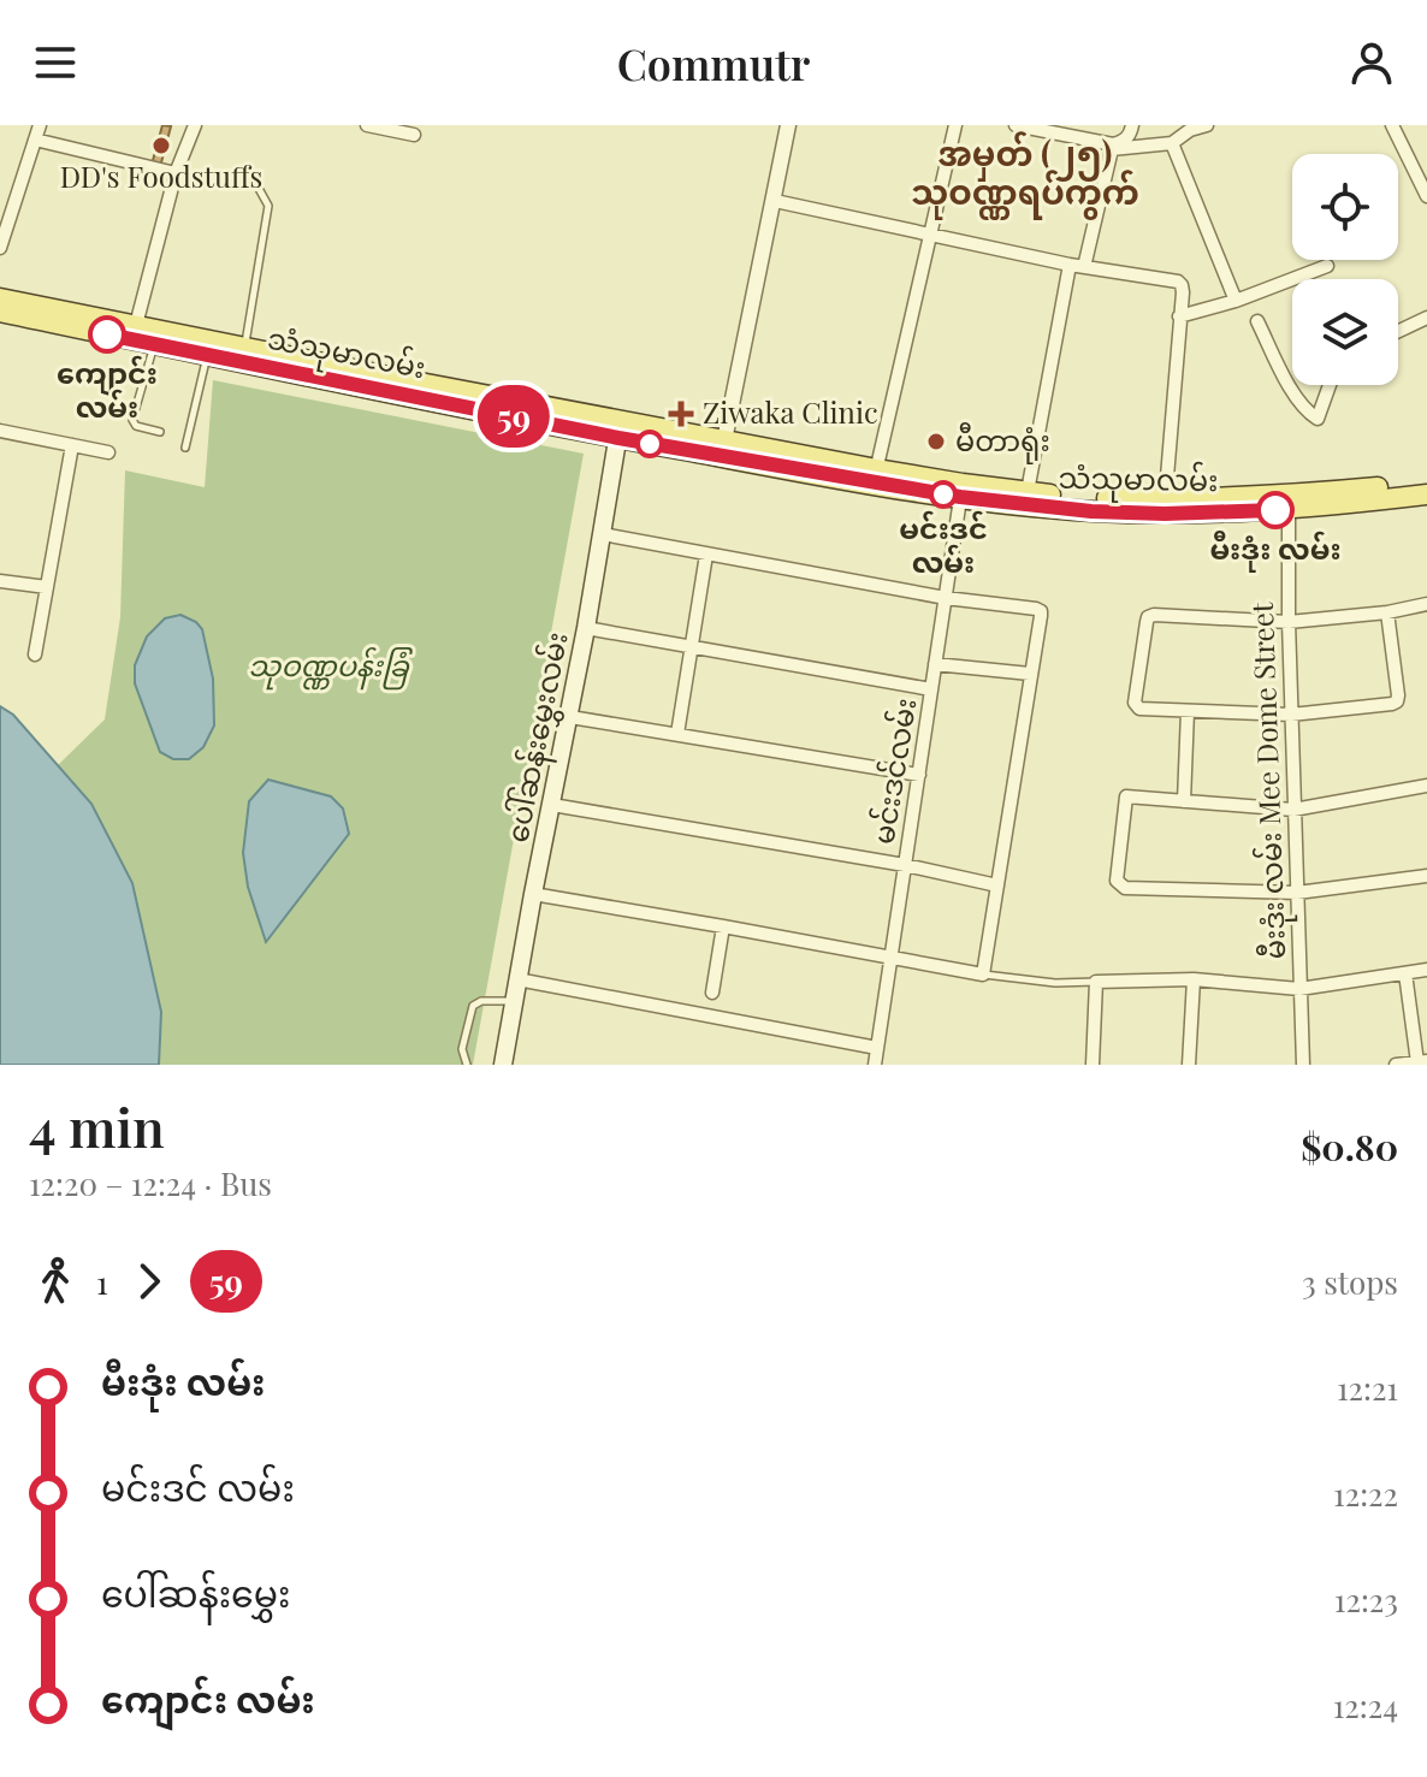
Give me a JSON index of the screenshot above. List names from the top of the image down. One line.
{"streets":{"main road":["သံသုမာလမ်း","ပေါ်ဆန်းမွှေးလမ်း"],"street":["မင်းဒင်လမ်း","မီးဒုံး လမ်း Mee Dome Street"]},"crossings":[["သံသုမာလမ်း","ပေါ်ဆန်းမွှေးလမ်း"],["သံသုမာလမ်း","မင်းဒင်လမ်း"],["သံသုမာလမ်း","မီးဒုံး လမ်း Mee Dome Street"]],"districts":["အမှတ် (၂၅) သုဝဏ္ဏရပ်ကွက်"],"parks":["သုဝဏ္ဏပန်းခြံ"],"places":{"other":["DD's Foodstuffs","ကျောင်း လမ်း","မီတာရုံး","မင်းဒင် လမ်း","မီးဒုံး လမ်း"],"health":["Ziwaka Clinic"]},"lines":["bus line 59"],"page":{"header":"Commutr","on_map":"59","heading":["4 min","12:20 – 12:24 · Bus","$0.80"],"legs":["1","59","3 stops"],"list":[{"name":"မီးဒုံး လမ်း","value":"12:21"},{"name":"မင်းဒင် လမ်း","value":"12:22"},{"name":"ပေါ်ဆန်းမွှေး","value":"12:23"},{"name":"ကျောင်း လမ်း","value":"12:24"}]}}
